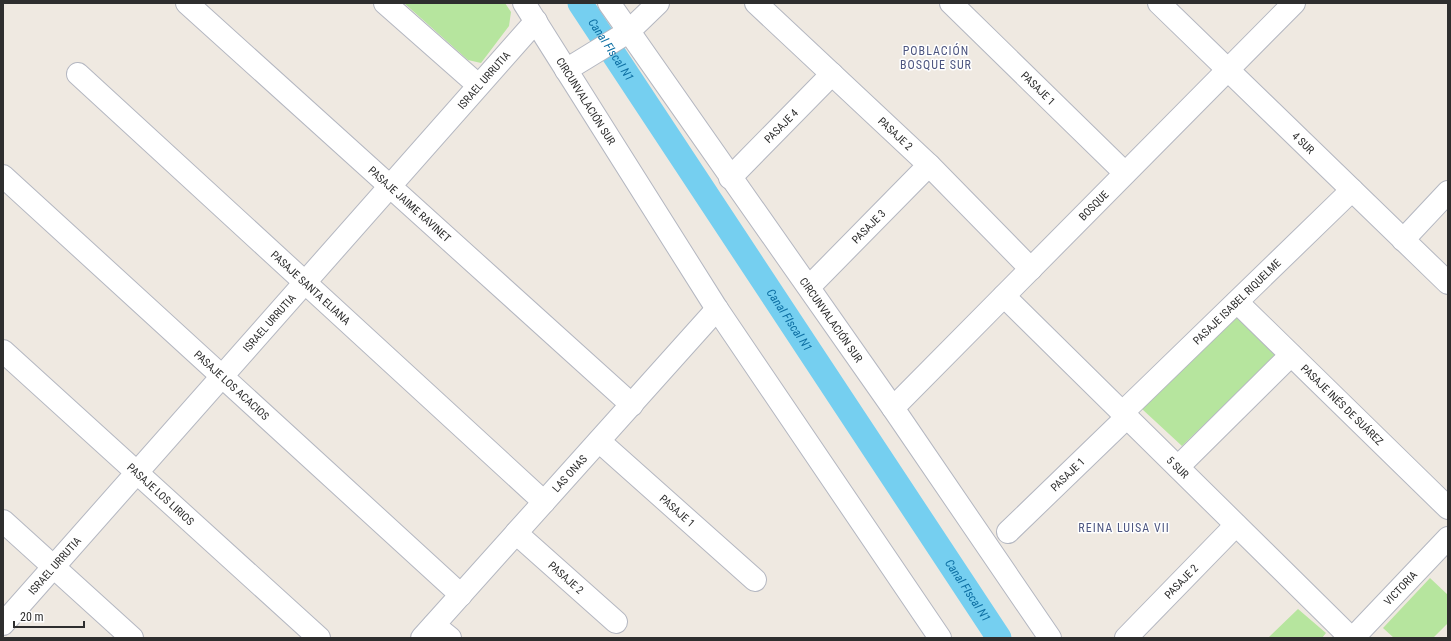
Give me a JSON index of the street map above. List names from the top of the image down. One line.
{"streets":{"street":["ISRAEL URRUTIA","PASAJE 1","CIRCUNVALACIÓN SUR","PASAJE 4","PASAJE 2","4 SUR","PASAJE JAIME RAVINET","BOSQUE","PASAJE 3","PASAJE SANTA ELIANA","PASAJE ISABEL RIQUELME","PASAJE LOS ACACIOS","PASAJE INÉS DE SUÁREZ","5 SUR","LAS ONAS","PASAJE LOS LIRIOS","VICTORIA"]},"crossings":[["ISRAEL URRUTIA","CIRCUNVALACIÓN SUR"],["ISRAEL URRUTIA","PASAJE JAIME RAVINET"],["ISRAEL URRUTIA","PASAJE SANTA ELIANA"],["ISRAEL URRUTIA","PASAJE LOS ACACIOS"],["ISRAEL URRUTIA","PASAJE LOS LIRIOS"],["PASAJE 1","BOSQUE"],["PASAJE 1","PASAJE ISABEL RIQUELME"],["PASAJE 1","5 SUR"],["PASAJE 1","LAS ONAS"],["CIRCUNVALACIÓN SUR","PASAJE 4"],["CIRCUNVALACIÓN SUR","BOSQUE"],["CIRCUNVALACIÓN SUR","PASAJE 3"],["CIRCUNVALACIÓN SUR","LAS ONAS"],["PASAJE 4","PASAJE 2"],["PASAJE 2","BOSQUE"],["PASAJE 2","PASAJE 3"],["PASAJE 2","5 SUR"],["PASAJE 2","LAS ONAS"],["4 SUR","BOSQUE"],["4 SUR","PASAJE ISABEL RIQUELME"],["PASAJE JAIME RAVINET","LAS ONAS"],["BOSQUE","5 SUR"],["PASAJE SANTA ELIANA","LAS ONAS"],["PASAJE ISABEL RIQUELME","PASAJE INÉS DE SUÁREZ"],["PASAJE ISABEL RIQUELME","5 SUR"],["PASAJE LOS ACACIOS","LAS ONAS"],["5 SUR","VICTORIA"]],"districts":["POBLACIÓN BOSQUE SUR","REINA LUISA VII"],"water":["Canal FIscal N1"],"scale_bar":"20 m"}
